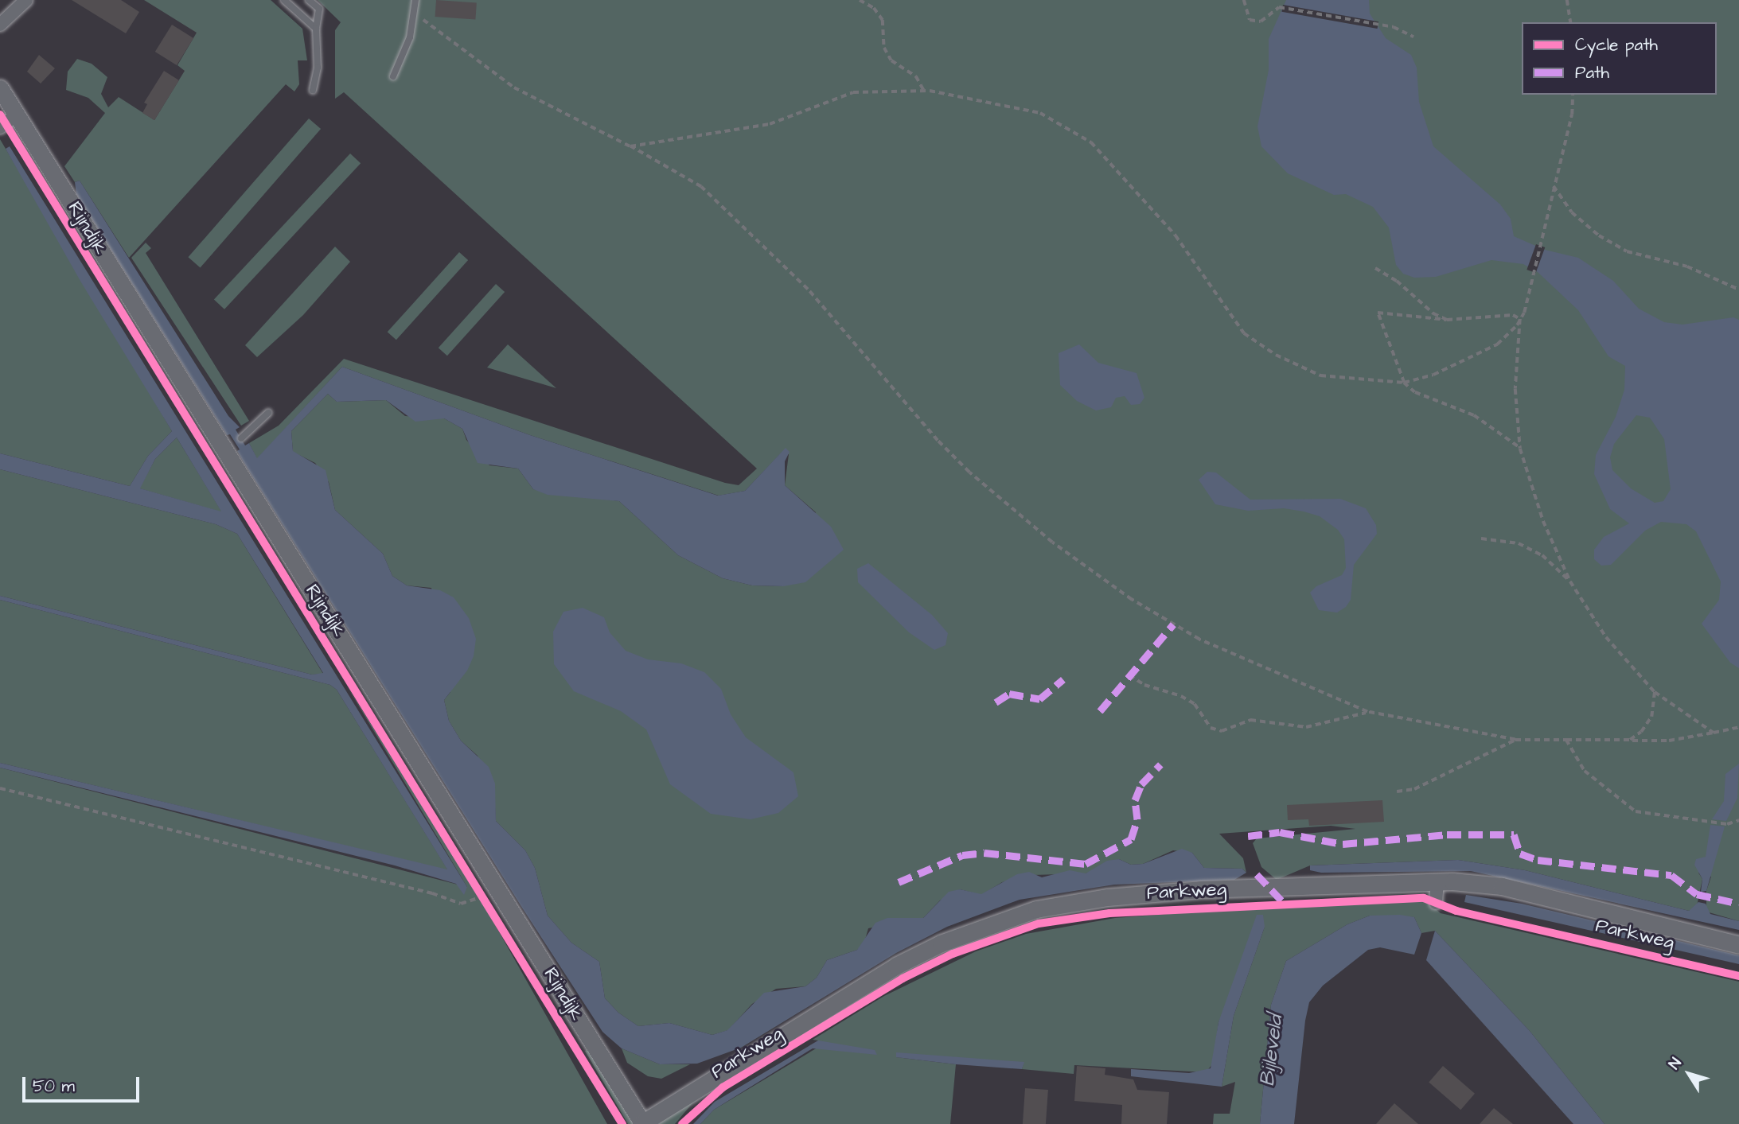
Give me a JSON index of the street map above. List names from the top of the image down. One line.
{"streets":{"street":["Rijndijk","Parkweg"]},"crossings":[["Rijndijk","Parkweg"]],"water":["Bijleveld"],"legend":["Cycle path","Path"],"scale_bar":"50 m","north":"top left"}
